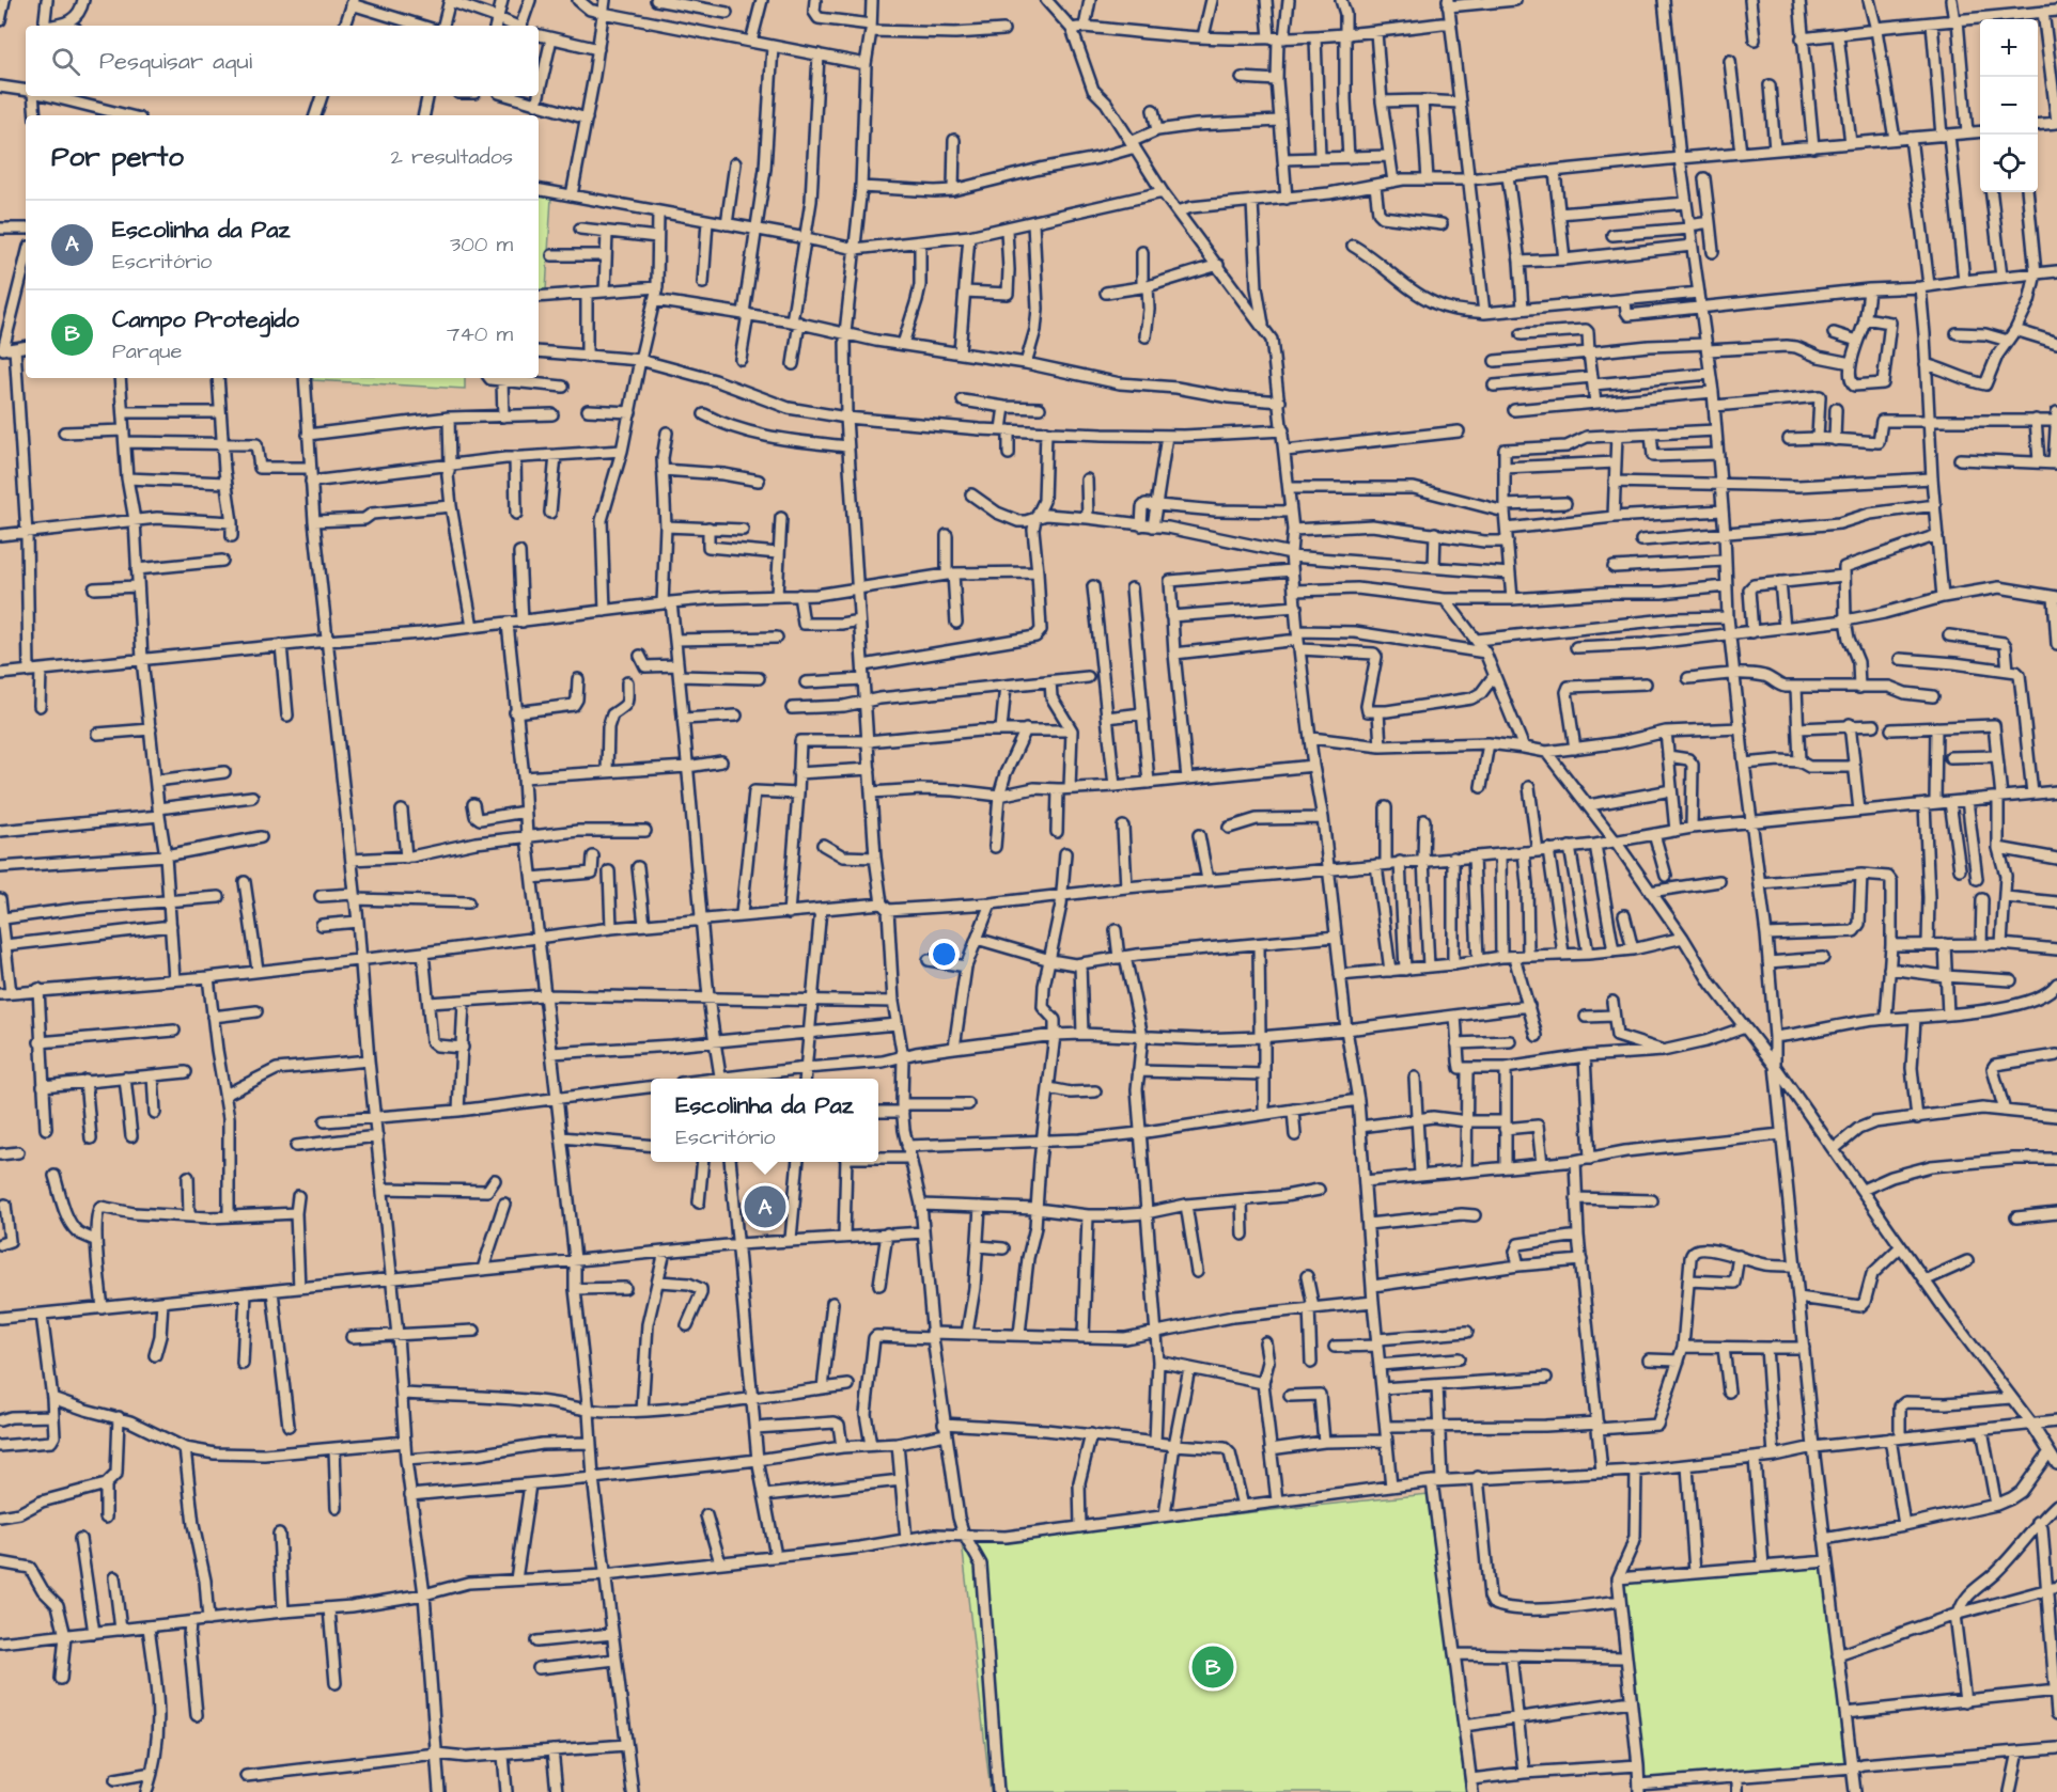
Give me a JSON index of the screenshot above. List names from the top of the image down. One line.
{"page":{"map_buttons":["+","−"],"search":"Pesquisar aqui","heading":["Por perto","2 resultados"],"list":[{"mark":"A","name":"Escolinha da Paz","note":"Escritório","value":"300 m"},{"mark":"B","name":"Campo Protegido","note":"Parque","value":"740 m"}],"popup":["Escolinha da Paz","Escritório"],"pins":["A","B"]}}
